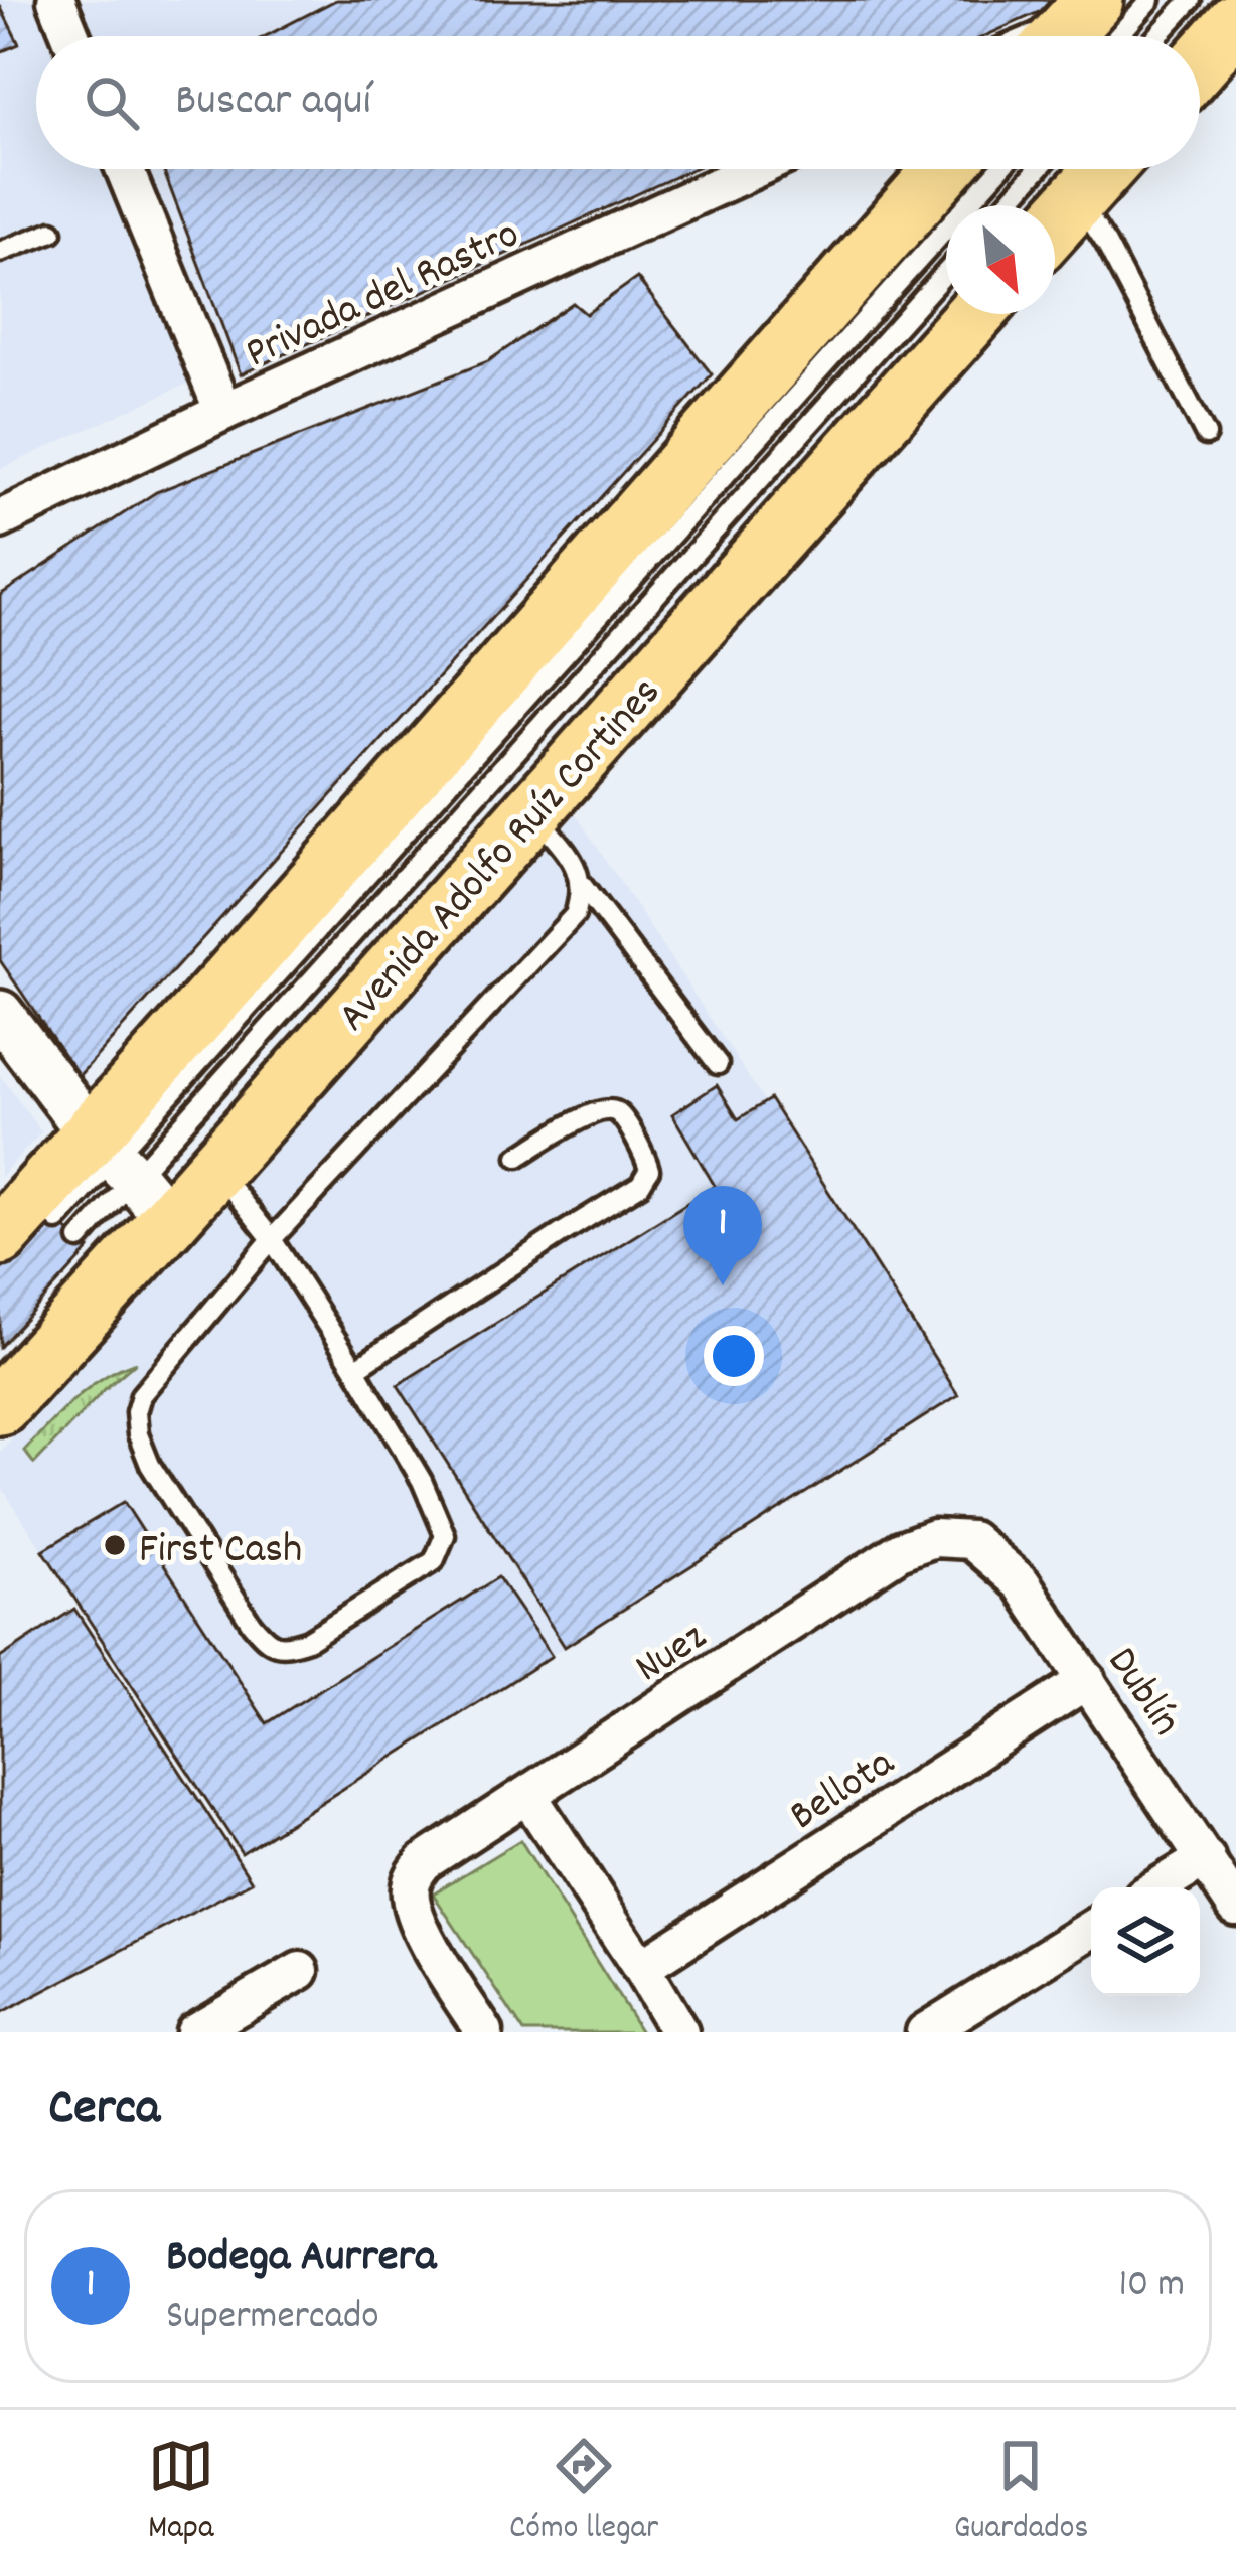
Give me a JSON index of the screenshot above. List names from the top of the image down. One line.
{"streets":{"main road":["Avenida Adolfo Ruíz Cortines"],"street":["Privada del Rastro","Nuez","Dublín","Bellota"]},"crossings":[["Nuez","Dublín"],["Dublín","Bellota"]],"places":["First Cash"],"north":"bottom right","page":{"search":"Buscar aquí","pins":"1","heading":"Cerca","list":[{"mark":"1","name":"Bodega Aurrera","note":"Supermercado","value":"10 m"}],"nav":["Mapa","Cómo llegar","Guardados"]}}
